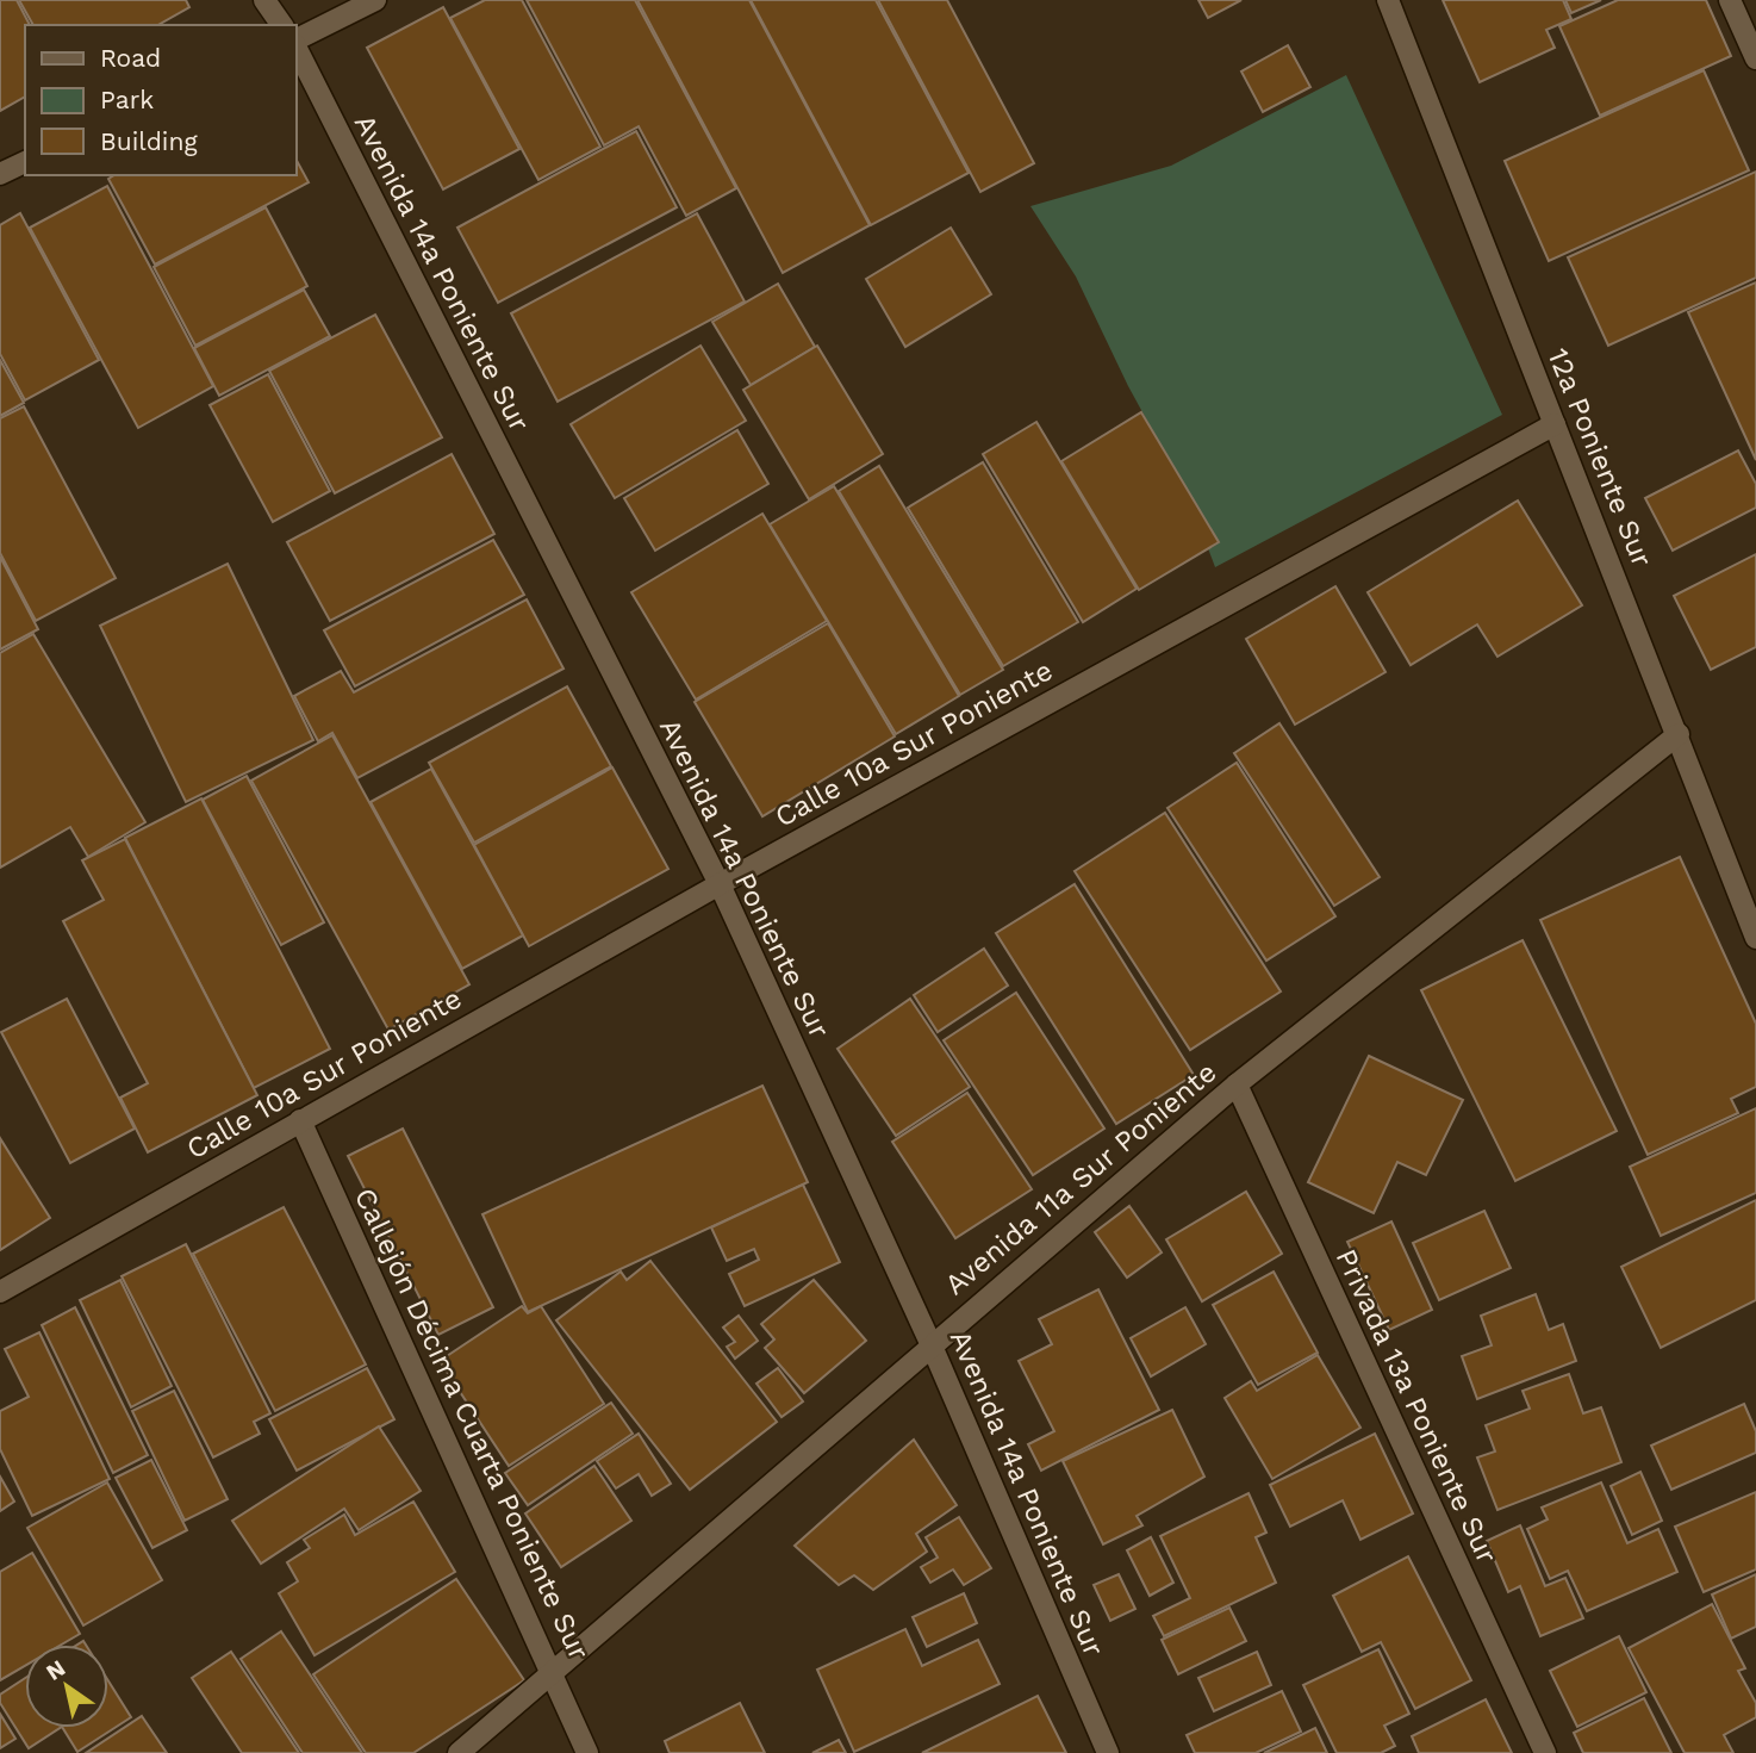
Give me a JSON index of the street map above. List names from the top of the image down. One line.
{"streets":{"street":["Avenida 14a Poniente Sur","12a Poniente Sur","Calle 10a Sur Poniente","Avenida 11a Sur Poniente","Privada 13a Poniente Sur","Callejón Décima Cuarta Poniente Sur"]},"crossings":[["Avenida 14a Poniente Sur","Calle 10a Sur Poniente"],["Avenida 14a Poniente Sur","Avenida 11a Sur Poniente"],["12a Poniente Sur","Calle 10a Sur Poniente"],["12a Poniente Sur","Avenida 11a Sur Poniente"],["Calle 10a Sur Poniente","Callejón Décima Cuarta Poniente Sur"],["Avenida 11a Sur Poniente","Privada 13a Poniente Sur"],["Avenida 11a Sur Poniente","Callejón Décima Cuarta Poniente Sur"]],"legend":["Road","Park","Building"],"north":"top left"}
